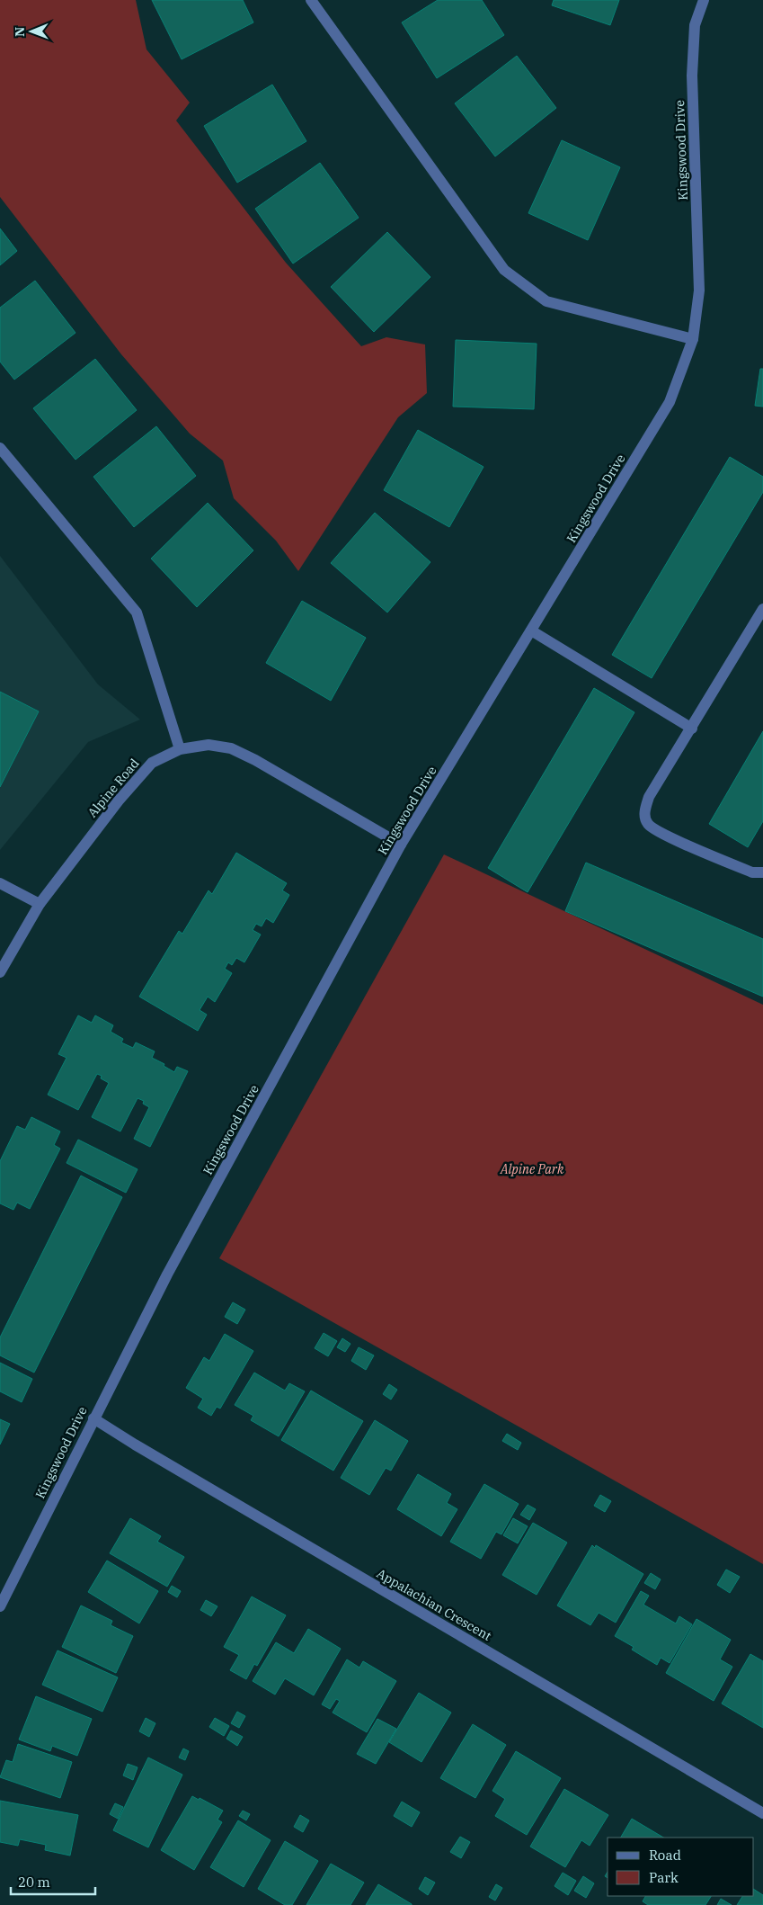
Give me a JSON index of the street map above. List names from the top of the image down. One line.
{"streets":{"street":["Kingswood Drive","Alpine Road","Appalachian Crescent"]},"crossings":[["Kingswood Drive","Alpine Road"],["Kingswood Drive","Appalachian Crescent"]],"parks":["Alpine Park"],"legend":["Road","Park"],"scale_bar":"20 m","north":"left"}
